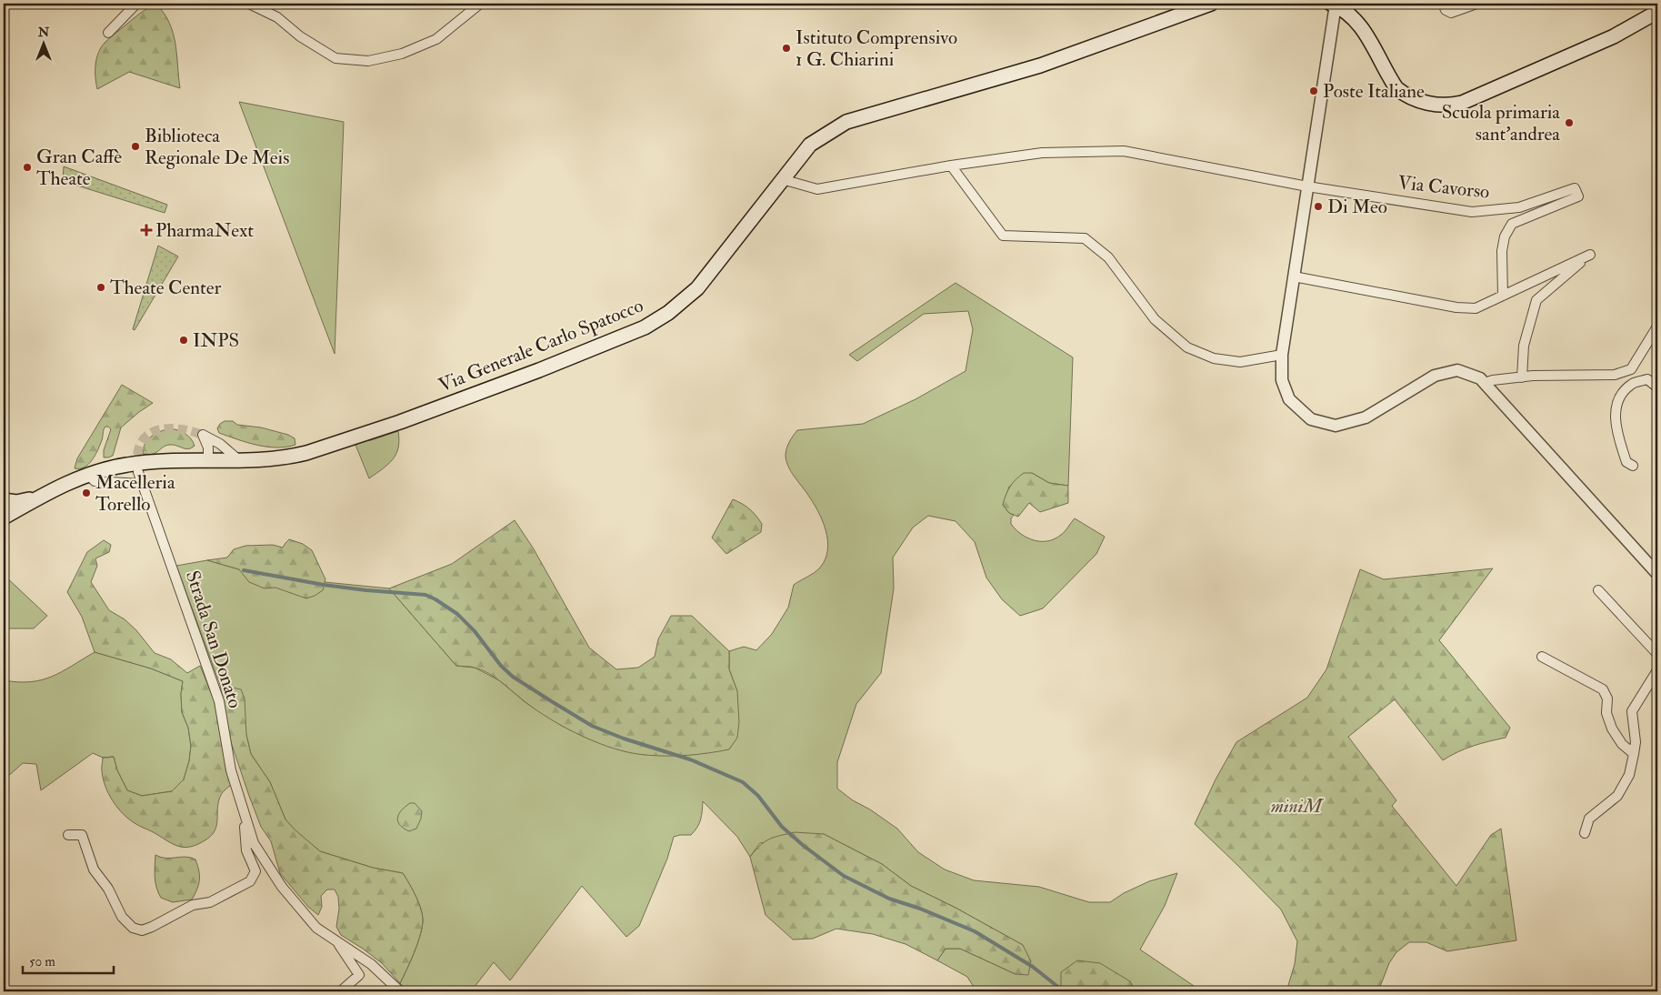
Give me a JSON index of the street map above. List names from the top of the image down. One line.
{"streets":{"main road":["Via Generale Carlo Spatocco"],"street":["Via Cavorso","Strada San Donato"]},"crossings":[["Via Cavorso","Via Generale Carlo Spatocco"]],"parks":["miniM"],"places":{"other":["Istituto Comprensivo 1 G. Chiarini","Poste Italiane","Scuola primaria sant'andrea","Biblioteca Regionale De Meis","Gran Caffè Theate","Di Meo","Theate Center","INPS","Macelleria Torello"],"health":["PharmaNext"]},"scale_bar":"50 m","north":"top"}
